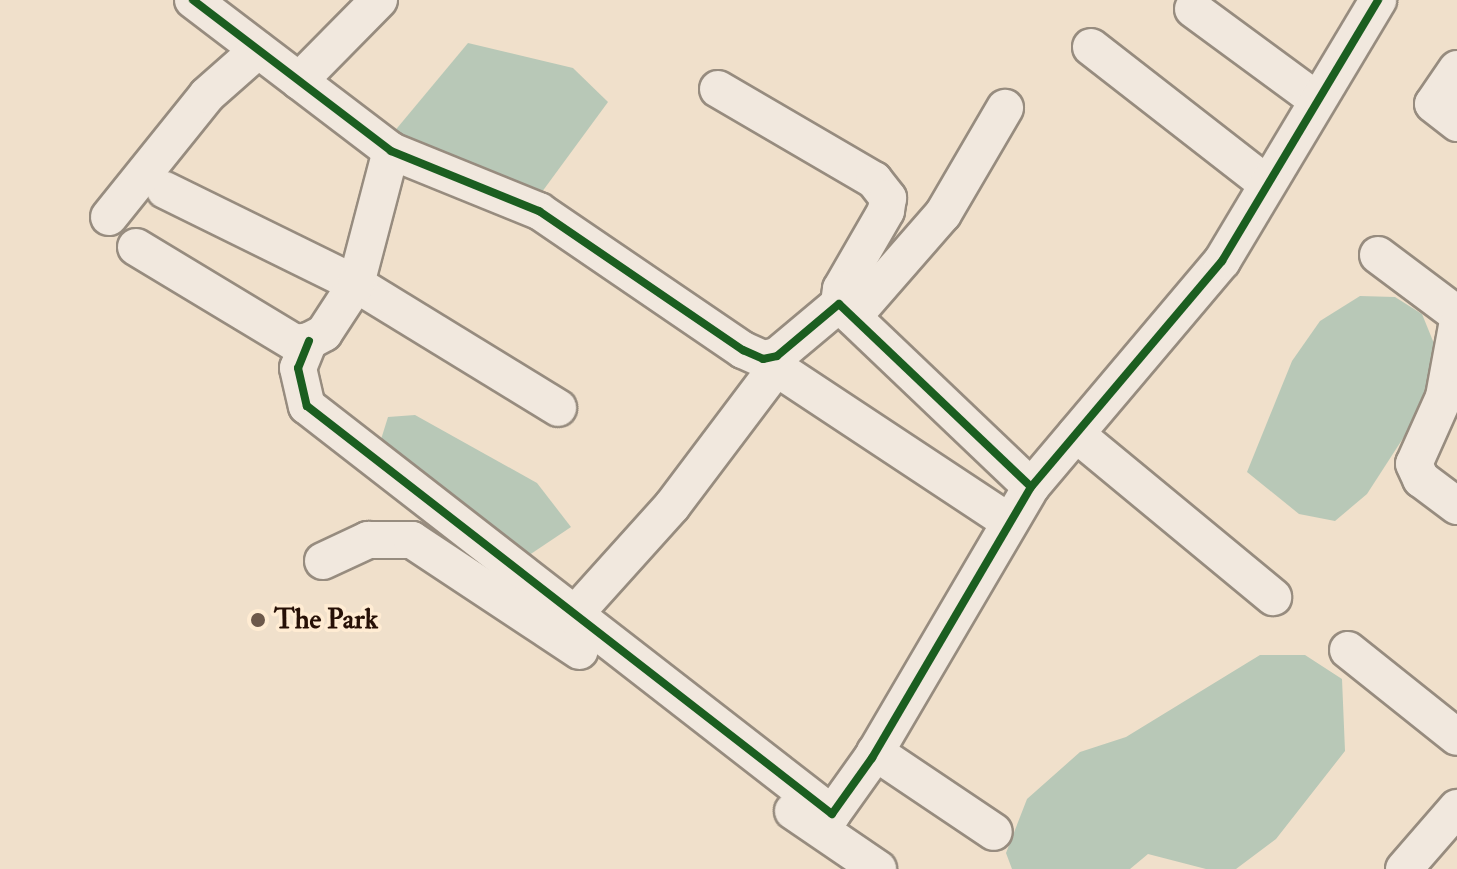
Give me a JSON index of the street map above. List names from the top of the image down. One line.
{"places":["The Park"]}
